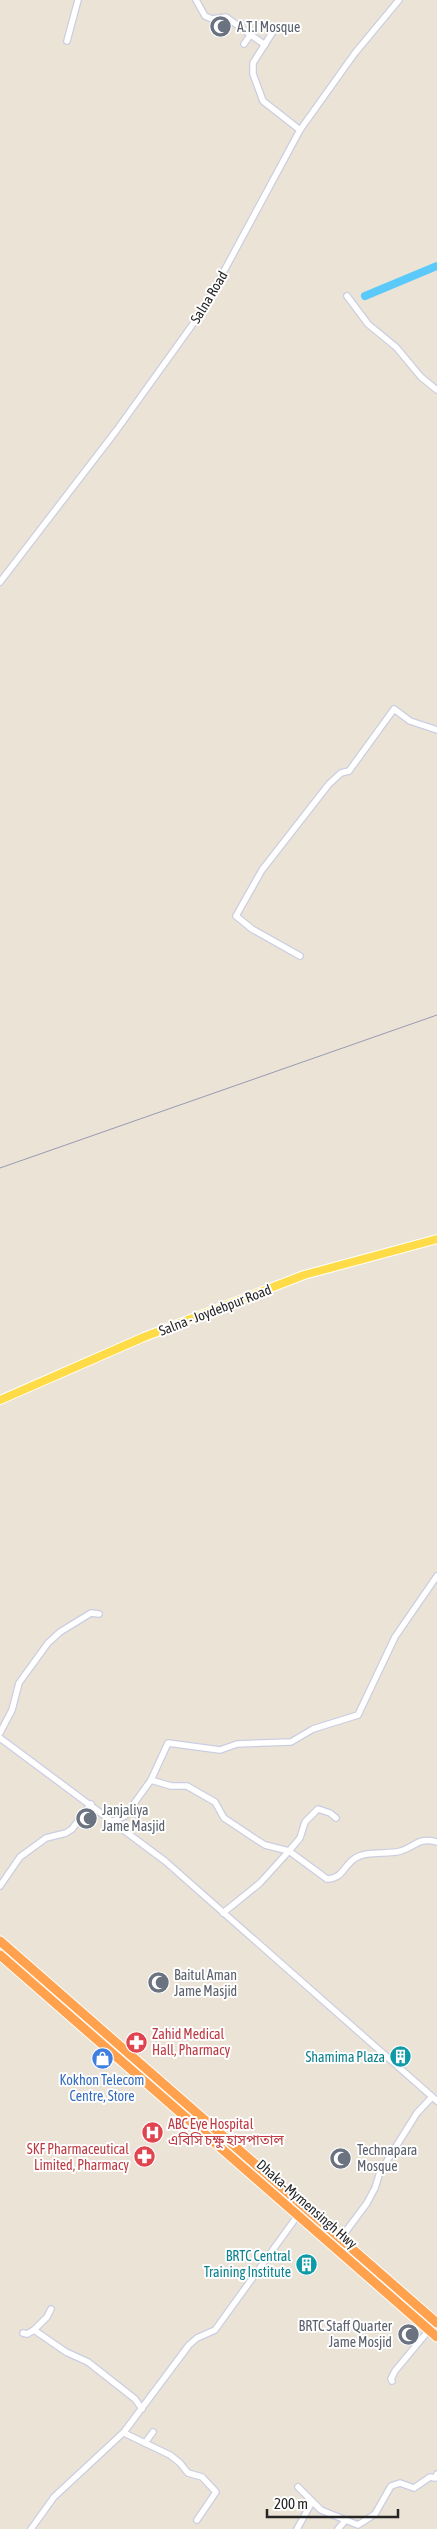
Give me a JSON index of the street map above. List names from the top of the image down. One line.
{"streets":{"highway":["Dhaka-Mymensingh Hwy"],"main road":["Salna - Joydebpur Road"],"street":["Salna Road"]},"places":{"mosque":["A.T.I Mosque","Janjaliya Jame Masjid","Baitul Aman Jame Masjid","Technapara Mosque","BRTC Staff Quarter Jame Mosjid"],"pharmacy":["Zahid Medical Hall, Pharmacy","SKF Pharmaceutical Limited, Pharmacy"],"building":["Shamima Plaza","BRTC Central Training Institute"],"shop":["Kokhon Telecom Centre, Store"],"hospital":["ABC Eye Hospital এবিসি চক্ষু হাসপাতাল"]},"scale_bar":"200 m"}
